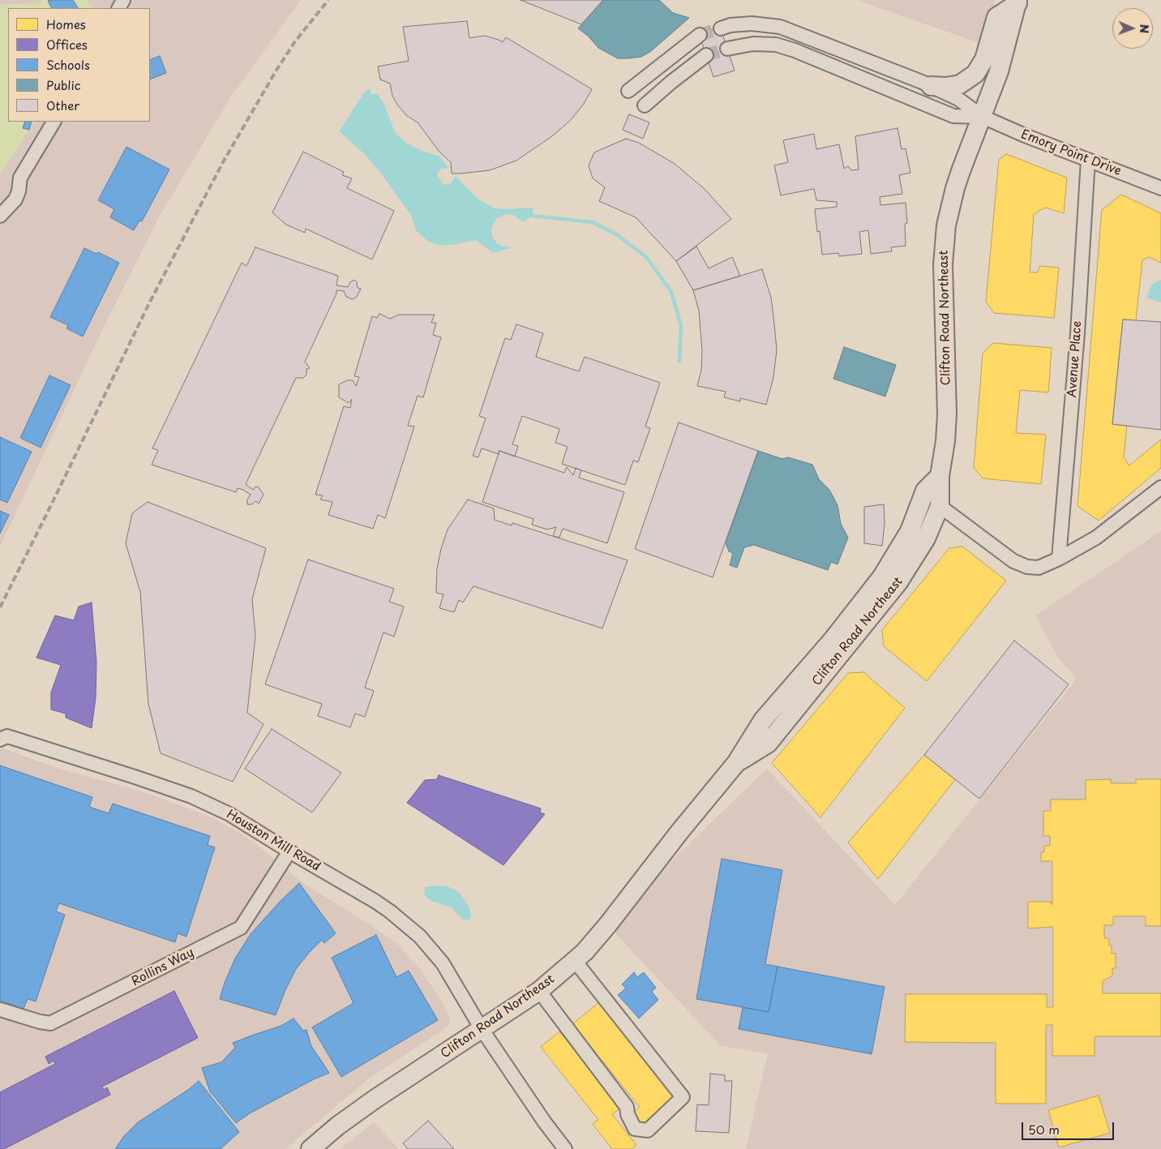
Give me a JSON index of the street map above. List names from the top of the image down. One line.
{"streets":{"main road":["Clifton Road Northeast"],"street":["Emory Point Drive","Avenue Place","Houston Mill Road","Rollins Way"]},"crossings":[["Emory Point Drive","Clifton Road Northeast"],["Emory Point Drive","Avenue Place"],["Clifton Road Northeast","Houston Mill Road"],["Houston Mill Road","Rollins Way"]],"legend":["Homes","Offices","Schools","Public","Other"],"scale_bar":"50 m","north":"right"}
